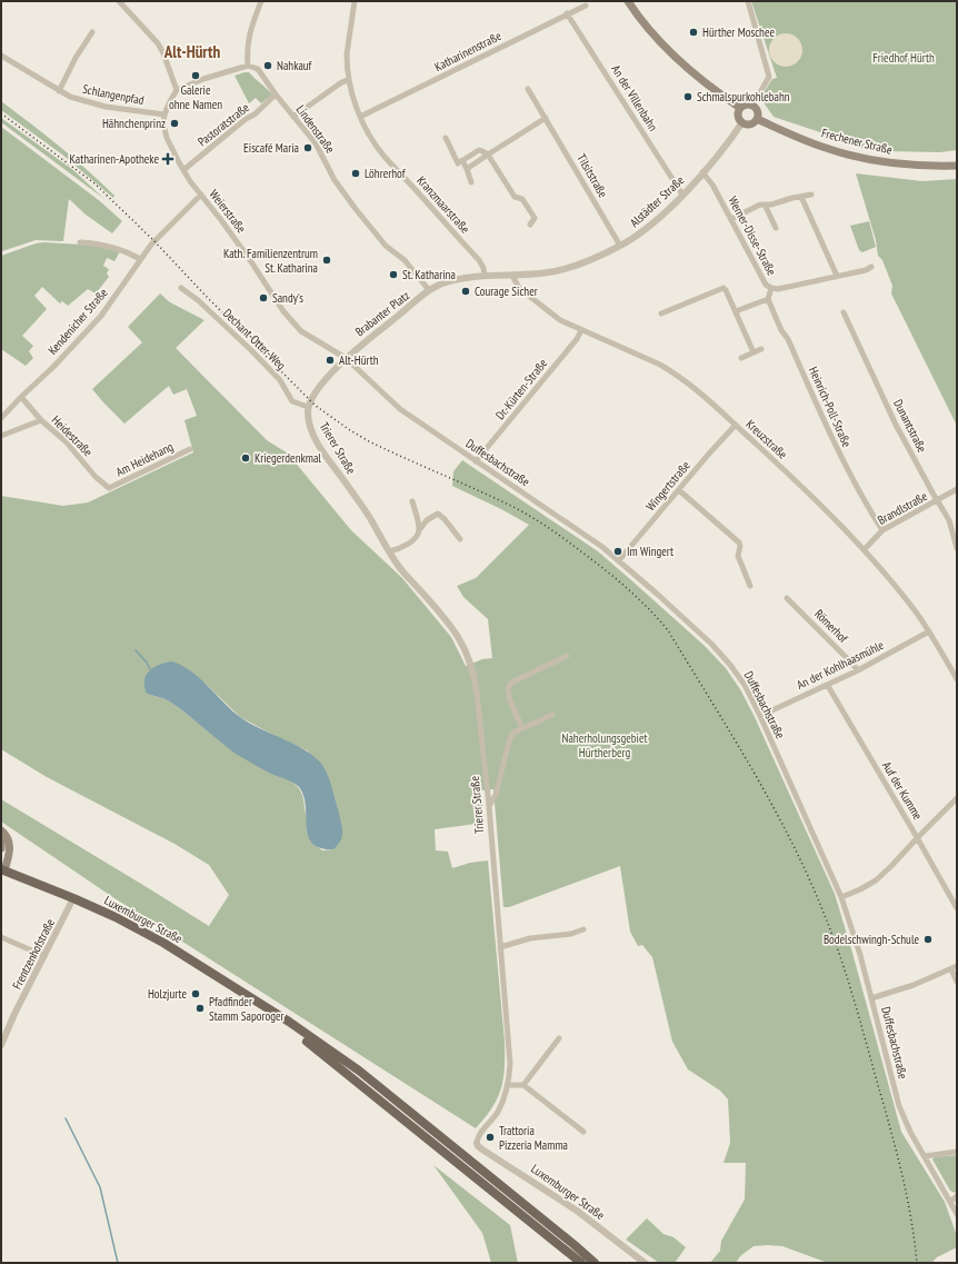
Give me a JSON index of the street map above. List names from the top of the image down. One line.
{"streets":{"main road":["Frechener Straße","Luxemburger Straße"],"street":["Katharinenstraße","Schlangenpfad","An der Villenbahn","Pastoratstraße","Lindenstraße","Tilsitstraße","Alstädter Straße","Kranzmaarstraße","Weierstraße","Werner-Disse-Straße","Brabanter Platz","Kendenicher Straße","Dechant-Otter-Weg","Dr.-Kürten-Straße","Heinrich-Poll-Straße","Dunantstraße","Heidestraße","Kreuzstraße","Trierer Straße","Am Heidehang","Duffesbachstraße","Wingertstraße","Brandlstraße","Römerhof","An der Kohlhaasmühle","Auf der Kumme","Frentzenhofstraße"]},"crossings":[["Katharinenstraße","An der Villenbahn"],["Katharinenstraße","Kranzmaarstraße"],["Schlangenpfad","Weierstraße"],["An der Villenbahn","Alstädter Straße"],["Pastoratstraße","Lindenstraße"],["Pastoratstraße","Weierstraße"],["Lindenstraße","Brabanter Platz"],["Frechener Straße","Alstädter Straße"],["Tilsitstraße","Alstädter Straße"],["Alstädter Straße","Kranzmaarstraße"],["Alstädter Straße","Werner-Disse-Straße"],["Alstädter Straße","Brabanter Platz"],["Alstädter Straße","Kreuzstraße"],["Kranzmaarstraße","Brabanter Platz"],["Weierstraße","Brabanter Platz"],["Weierstraße","Kendenicher Straße"],["Weierstraße","Duffesbachstraße"],["Brabanter Platz","Duffesbachstraße"],["Kendenicher Straße","Heidestraße"],["Dechant-Otter-Weg","Trierer Straße"],["Dr.-Kürten-Straße","Kreuzstraße"],["Dr.-Kürten-Straße","Duffesbachstraße"],["Heinrich-Poll-Straße","Brandlstraße"],["Dunantstraße","Brandlstraße"],["Heidestraße","Am Heidehang"],["Kreuzstraße","Wingertstraße"],["Kreuzstraße","Brandlstraße"],["Kreuzstraße","An der Kohlhaasmühle"],["Trierer Straße","Luxemburger Straße"],["Duffesbachstraße","Wingertstraße"],["Duffesbachstraße","An der Kohlhaasmühle"],["Römerhof","An der Kohlhaasmühle"],["An der Kohlhaasmühle","Auf der Kumme"],["Luxemburger Straße","Frentzenhofstraße"]],"districts":["Alt-Hürth"],"parks":["Friedhof Hürth","Naherholungsgebiet Hürtherberg"],"places":{"other":["Hürther Moschee","Nahkauf","Galerie ohne Namen","Schmalspurkohlebahn","Hähnchenprinz","Eiscafé Maria","Löhrerhof","Kath. Familienzentrum St. Katharina","St. Katharina","Courage Sicher","Sandy's","Alt-Hürth","Kriegerdenkmal","Im Wingert","Bodelschwingh-Schule","Holzjurte","Pfadfinder Stamm Saporoger","Trattoria Pizzeria Mamma"],"health":["Katharinen-Apotheke"]}}
